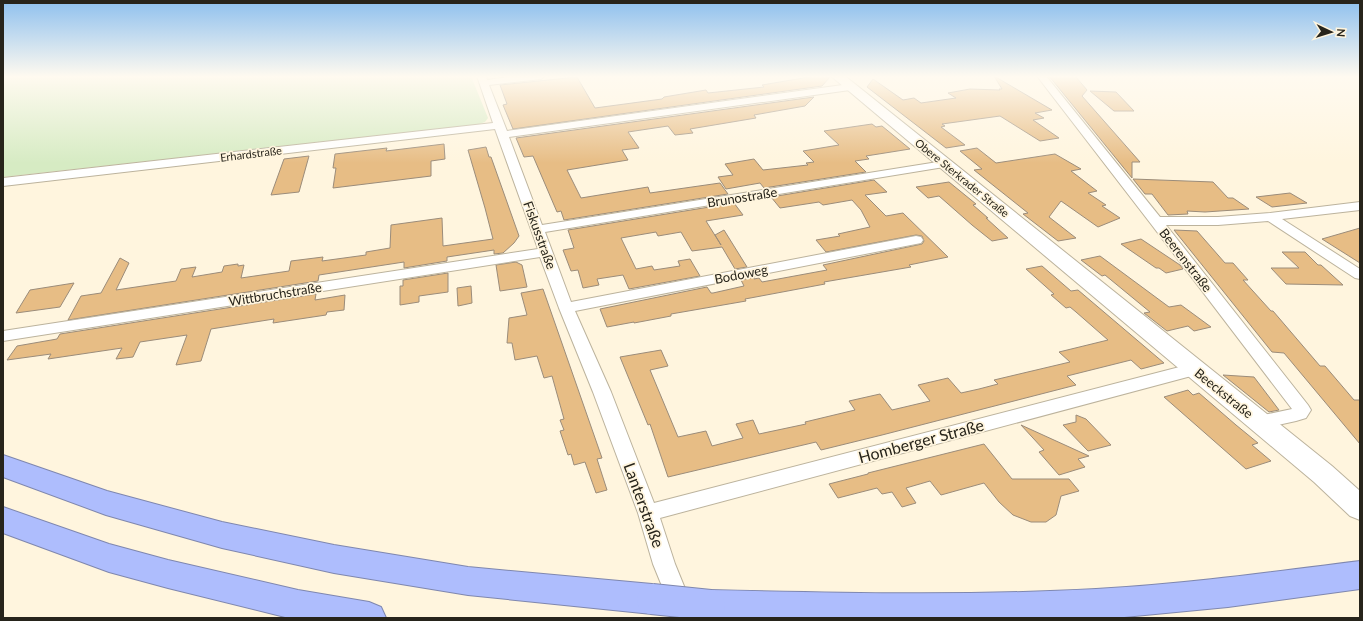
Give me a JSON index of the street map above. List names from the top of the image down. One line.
{"streets":{"street":["Erhardstraße","Obere Sterkrader Straße","Brunostraße","Fiskusstraße","Beerenstraße","Bodoweg","Wittbruchstraße","Beeckstraße","Homberger Straße","Lanterstraße"]},"crossings":[["Erhardstraße","Fiskusstraße"],["Obere Sterkrader Straße","Brunostraße"],["Obere Sterkrader Straße","Beeckstraße"],["Brunostraße","Fiskusstraße"],["Fiskusstraße","Bodoweg"],["Fiskusstraße","Wittbruchstraße"],["Fiskusstraße","Lanterstraße"],["Beerenstraße","Beeckstraße"],["Beeckstraße","Homberger Straße"],["Homberger Straße","Lanterstraße"]],"north":"right"}
